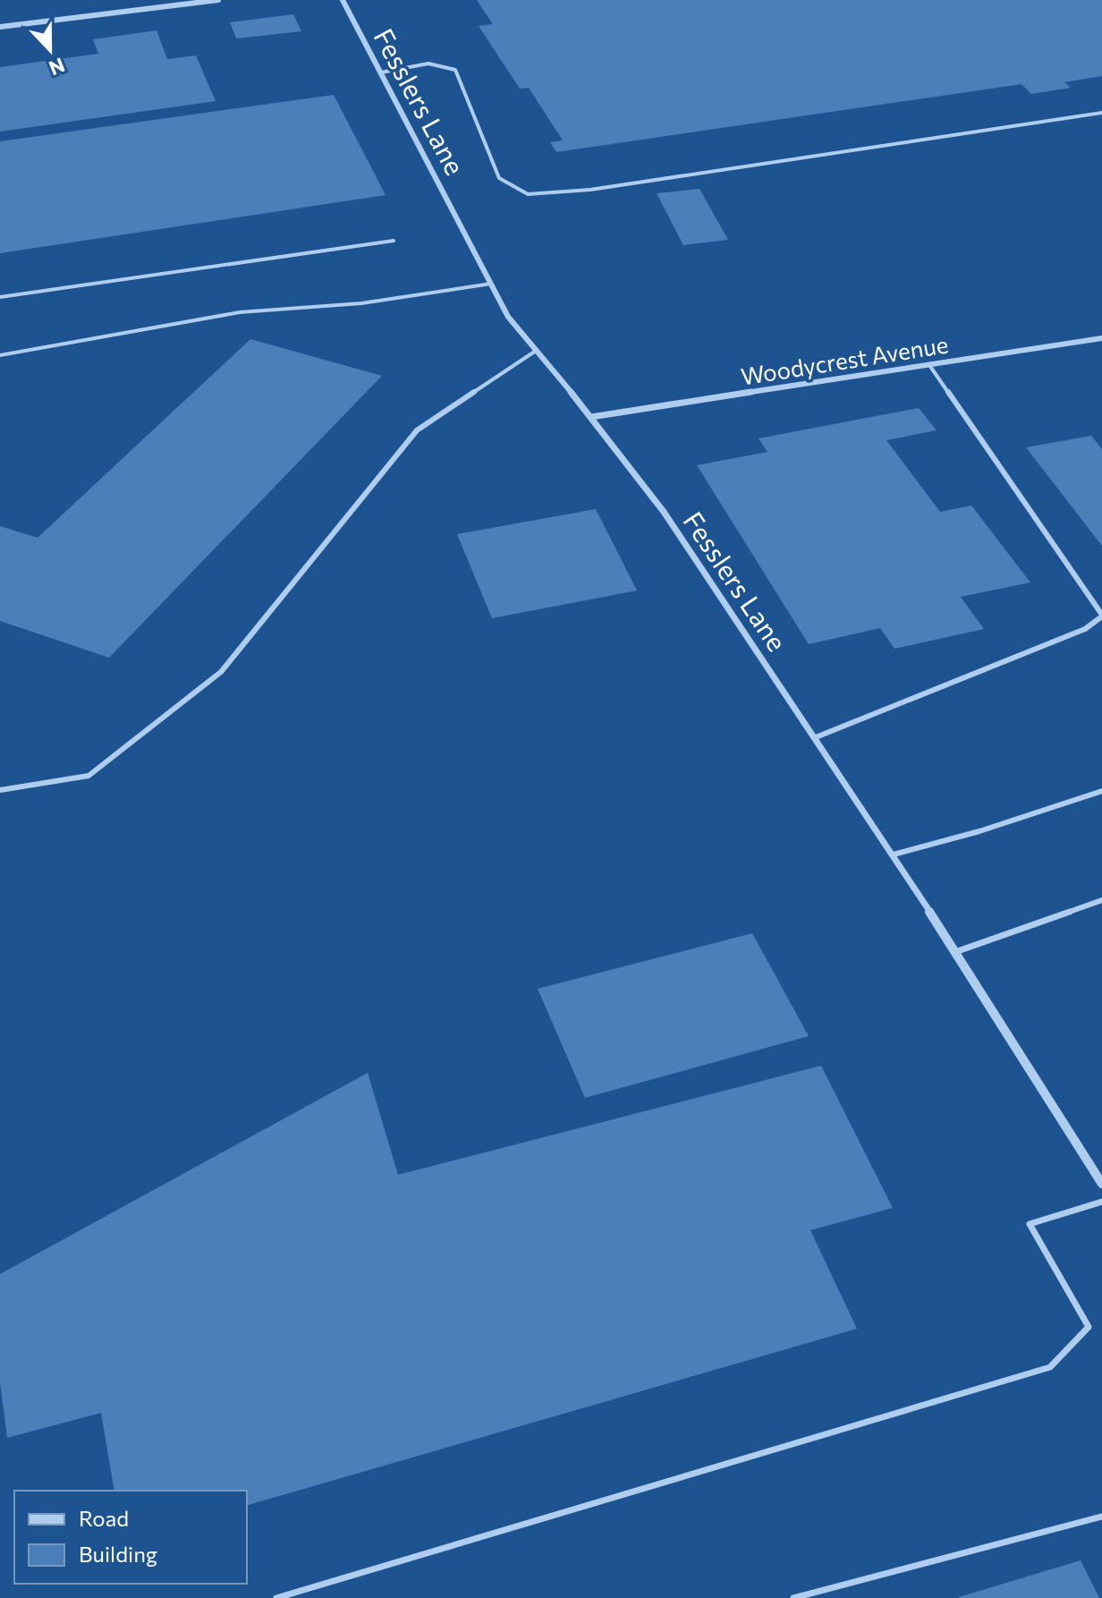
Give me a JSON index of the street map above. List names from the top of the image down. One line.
{"streets":{"street":["Fesslers Lane","Woodycrest Avenue"]},"crossings":[["Fesslers Lane","Woodycrest Avenue"]],"legend":["Road","Building"],"north":"bottom"}
